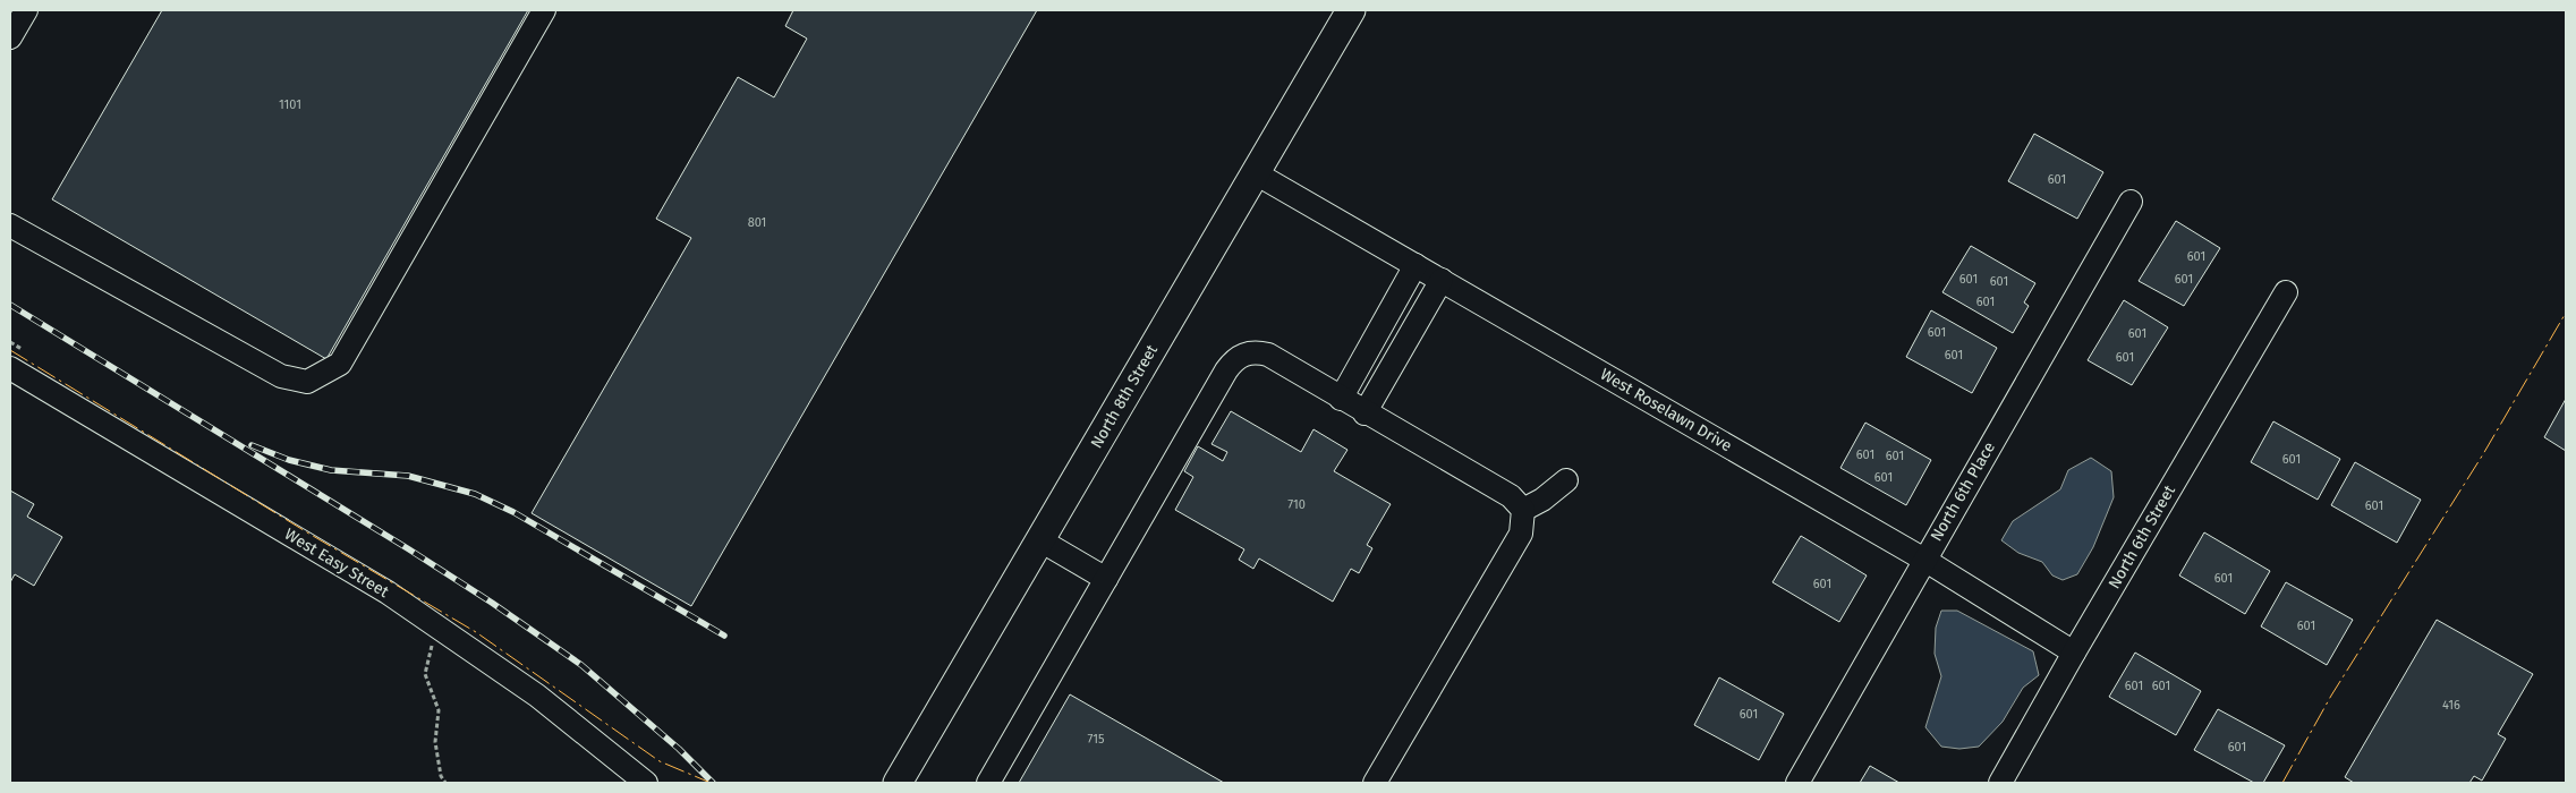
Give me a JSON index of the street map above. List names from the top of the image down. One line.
{"streets":{"main road":["North 8th Street"],"street":["West Roselawn Drive","North 6th Place","North 6th Street","West Easy Street"]},"crossings":[["North 8th Street","West Roselawn Drive"],["West Roselawn Drive","North 6th Place"],["West Roselawn Drive","North 6th Street"]],"house_numbers":["1101","601","801","601","601","601","601","601","601","601","601","601","601","601","601","601","710","601","601","601","601","601","601","416","601","715","601"]}
